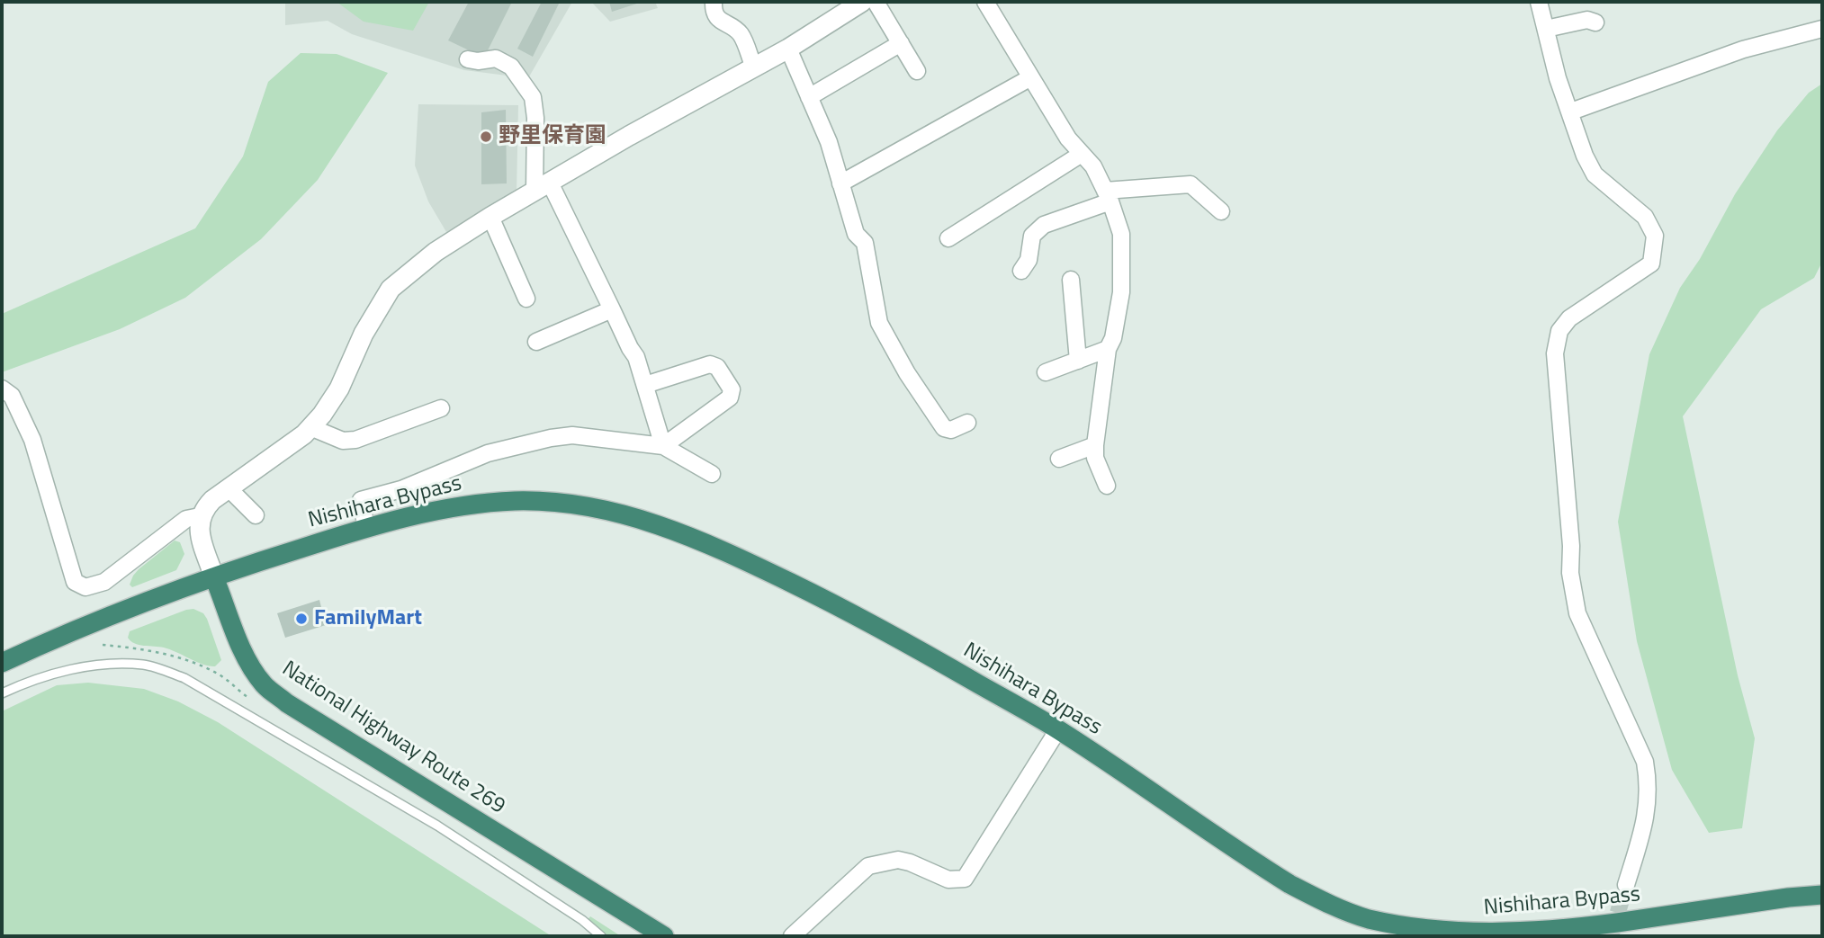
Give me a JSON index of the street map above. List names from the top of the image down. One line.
{"streets":{"highway":["Nishihara Bypass","National Highway Route 269"]},"crossings":[["Nishihara Bypass","National Highway Route 269"]],"places":["野里保育園","FamilyMart"]}
